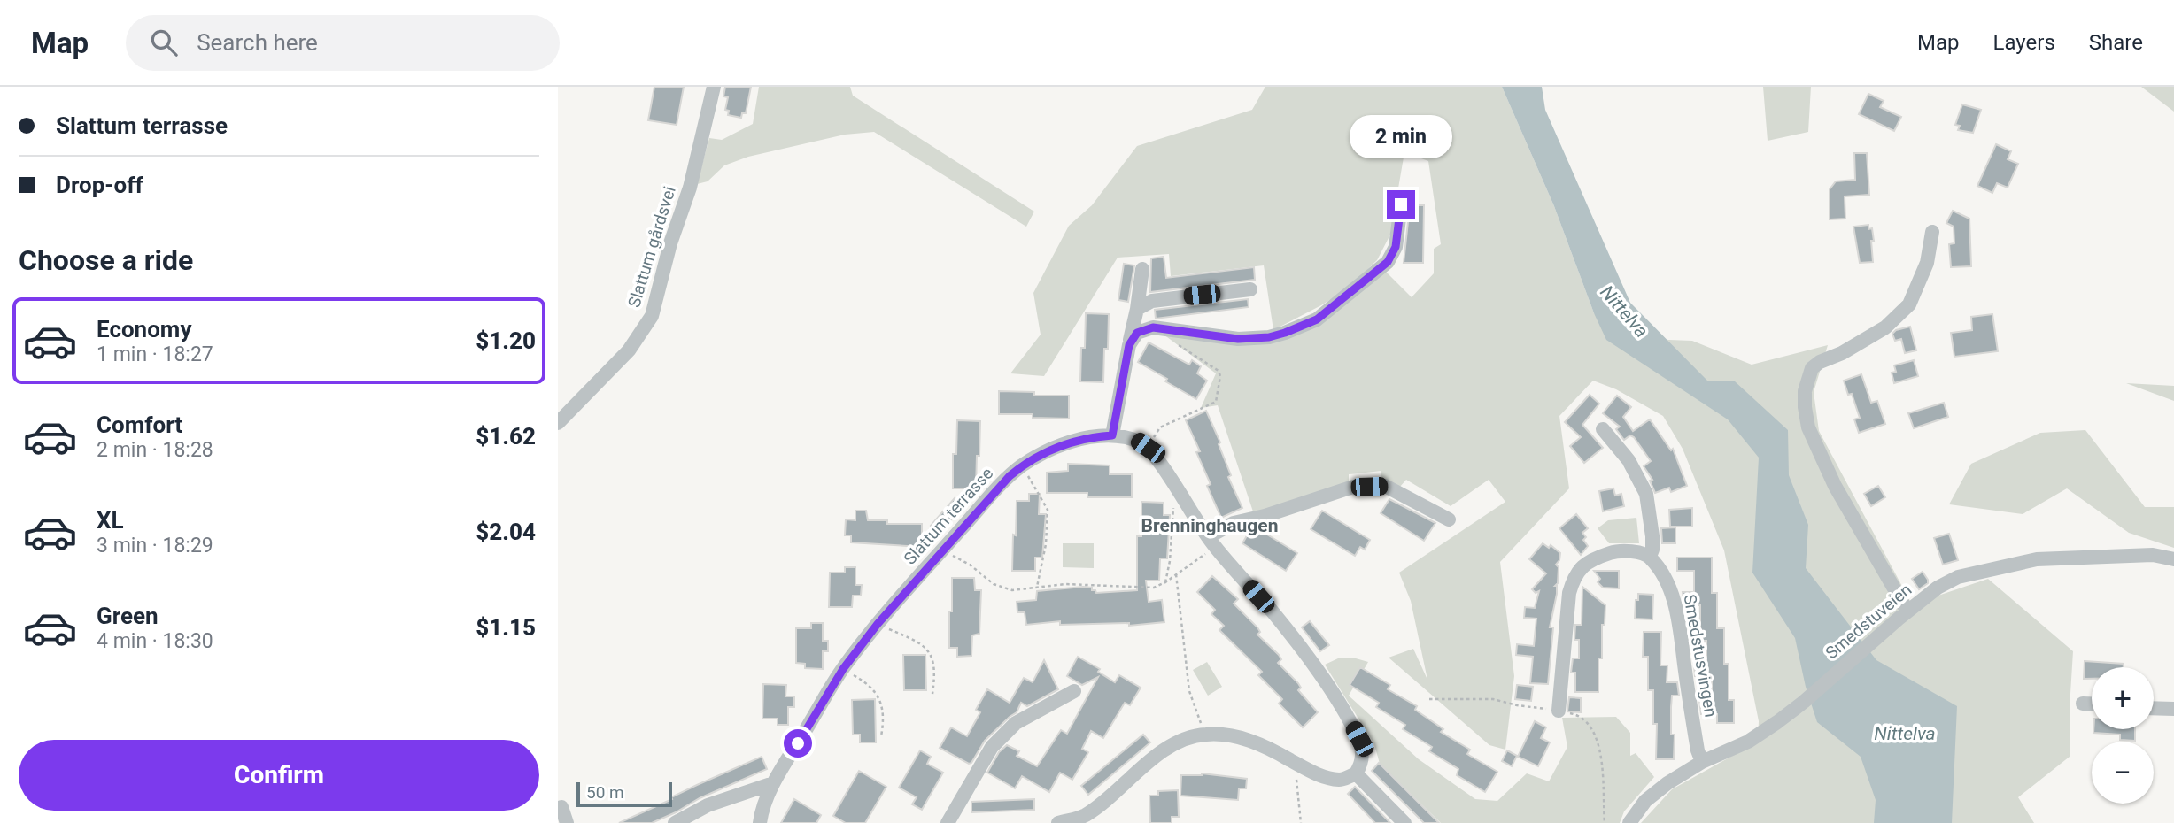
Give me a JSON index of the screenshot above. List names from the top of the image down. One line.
{"streets":{"street":["Slattum gårdsvei","Slattum terrasse","Smedstuveien","Smedstusvingen"]},"crossings":[["Smedstuveien","Smedstusvingen"]],"districts":["Brenninghaugen"],"water":["Nittelva"],"scale_bar":"50 m","page":{"header":"Map","search":"Search here","nav":["Map","Layers","Share"],"banner":["Slattum terrasse","Drop-off"],"bubble":"2 min","heading":"Choose a ride","list":[{"name":"Economy","note":"1 min · 18:27","value":"$1.20"},{"name":"Comfort","note":"2 min · 18:28","value":"$1.62"},{"name":"XL","note":"3 min · 18:29","value":"$2.04"},{"name":"Green","note":"4 min · 18:30","value":"$1.15"}],"map_buttons":["+","−"],"buttons":"Confirm","scale":"50 m"}}
